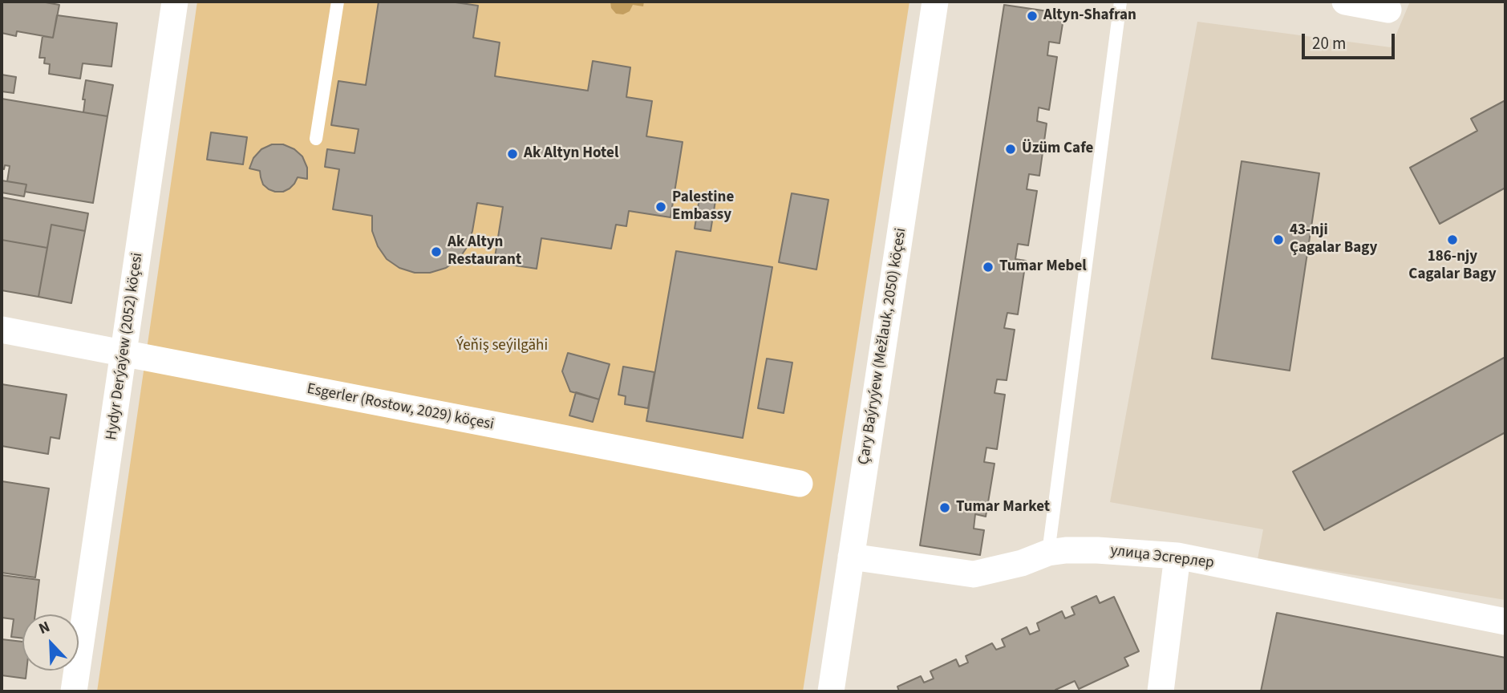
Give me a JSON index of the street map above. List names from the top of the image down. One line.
{"streets":{"street":["Hydyr Derýaýew (2052) köçesi","Çary Baýryýew (Mežlauk, 2050) köçesi","Esgerler (Rostow, 2029) köçesi","улица Эсгерлер"]},"crossings":[["Hydyr Derýaýew (2052) köçesi","Esgerler (Rostow, 2029) köçesi"],["Çary Baýryýew (Mežlauk, 2050) köçesi","улица Эсгерлер"]],"parks":["Ýeňiş seýilgähi"],"places":["Altyn-Shafran","Üzüm Cafe","Ak Altyn Hotel","Palestine Embassy","43-nji Çagalar Bagy","186-njy Cagalar Bagy","Ak Altyn Restaurant","Tumar Mebel","Tumar Market"],"scale_bar":"20 m","north":"top left"}
